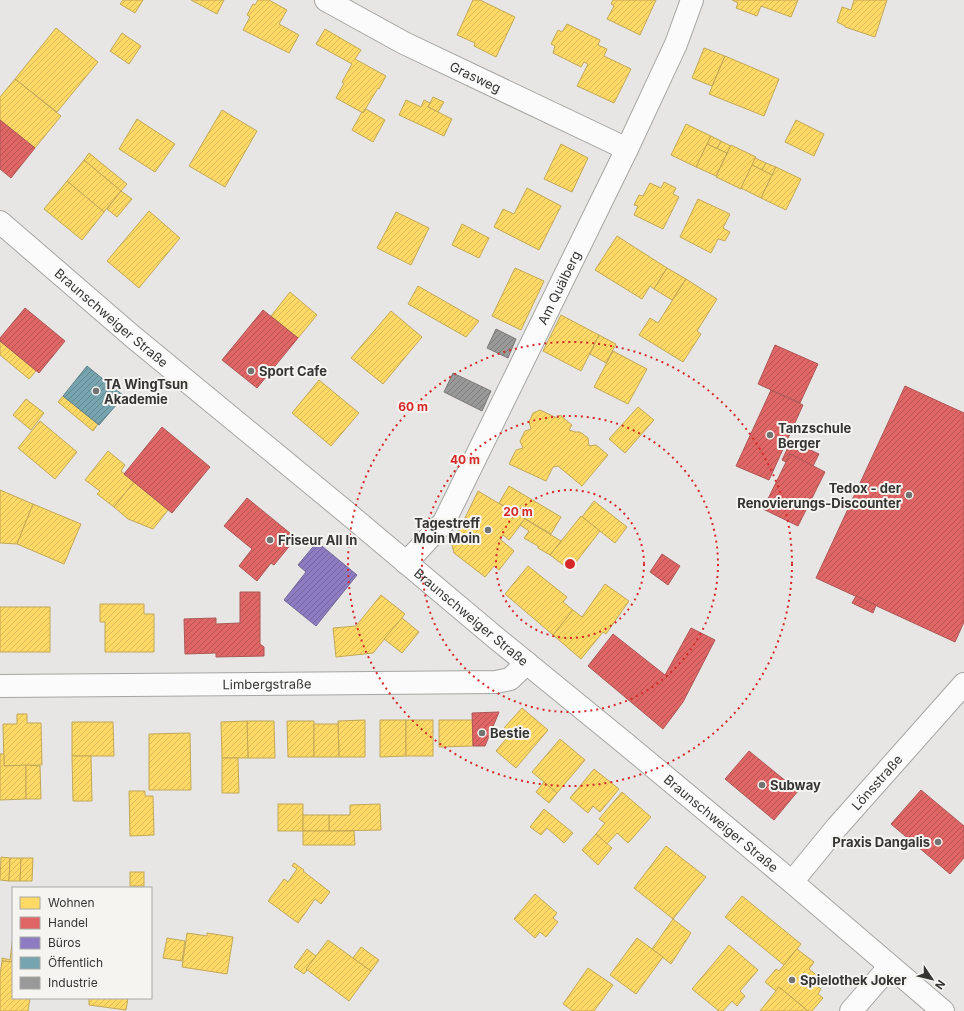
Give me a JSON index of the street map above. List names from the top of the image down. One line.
{"streets":{"street":["Grasweg","Am Quälberg","Braunschweiger Straße","Limbergstraße","Lönsstraße"]},"crossings":[["Grasweg","Am Quälberg"],["Am Quälberg","Braunschweiger Straße"],["Braunschweiger Straße","Limbergstraße"],["Braunschweiger Straße","Lönsstraße"]],"places":["Sport Cafe","TA WingTsun Akademie","Tanzschule Berger","Tedox - der Renovierungs-Discounter","Tagestreff Moin Moin","Friseur All In","Bestie","Subway","Praxis Dangalis","Spielothek Joker"],"legend":["Wohnen","Handel","Büros","Öffentlich","Industrie"],"north":"bottom right","rings":["60 m","40 m","20 m"]}
